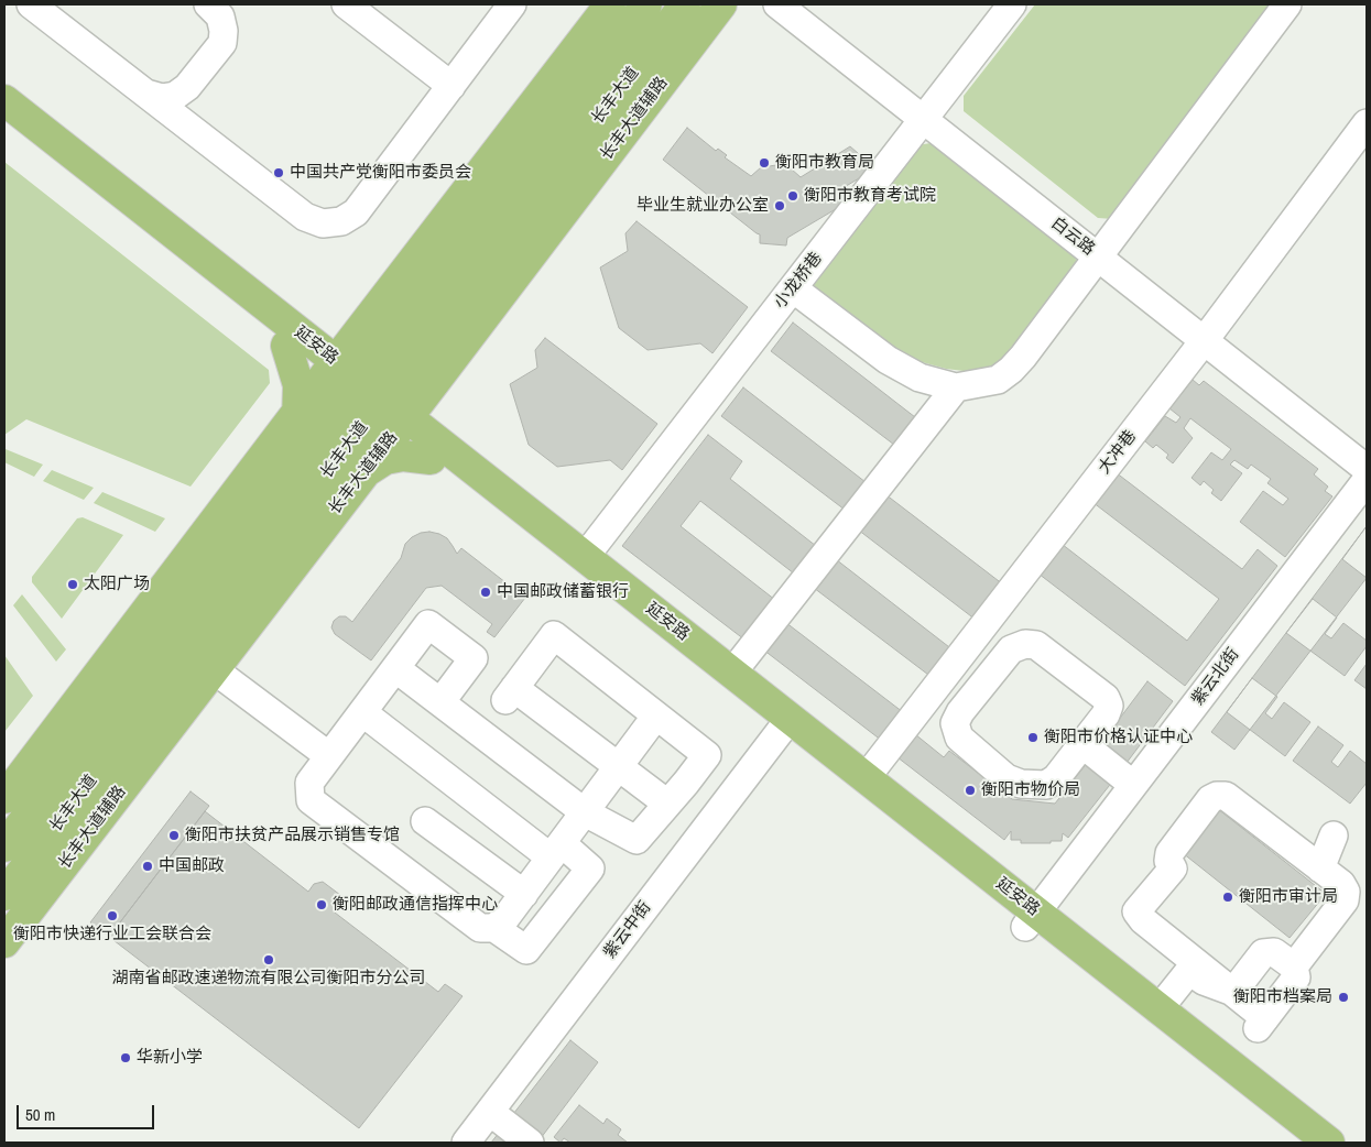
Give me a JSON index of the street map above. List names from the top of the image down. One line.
{"streets":{"main road":["长丰大道","长丰大道辅路","延安路"],"street":["白云路","小龙桥巷","大冲巷","紫云北街","紫云中街"]},"crossings":[["长丰大道","长丰大道辅路"],["长丰大道","延安路"],["长丰大道辅路","延安路"],["白云路","小龙桥巷"],["白云路","大冲巷"],["小龙桥巷","延安路"],["延安路","大冲巷"],["延安路","紫云北街"],["延安路","紫云中街"]],"places":["衡阳市教育局","中国共产党衡阳市委员会","衡阳市教育考试院","毕业生就业办公室","太阳广场","中国邮政储蓄银行","衡阳市价格认证中心","衡阳市物价局","衡阳市扶贫产品展示销售专馆","中国邮政","衡阳市审计局","衡阳邮政通信指挥中心","衡阳市快递行业工会联合会","湖南省邮政速递物流有限公司衡阳市分公司","衡阳市档案局","华新小学"],"scale_bar":"50 m"}
